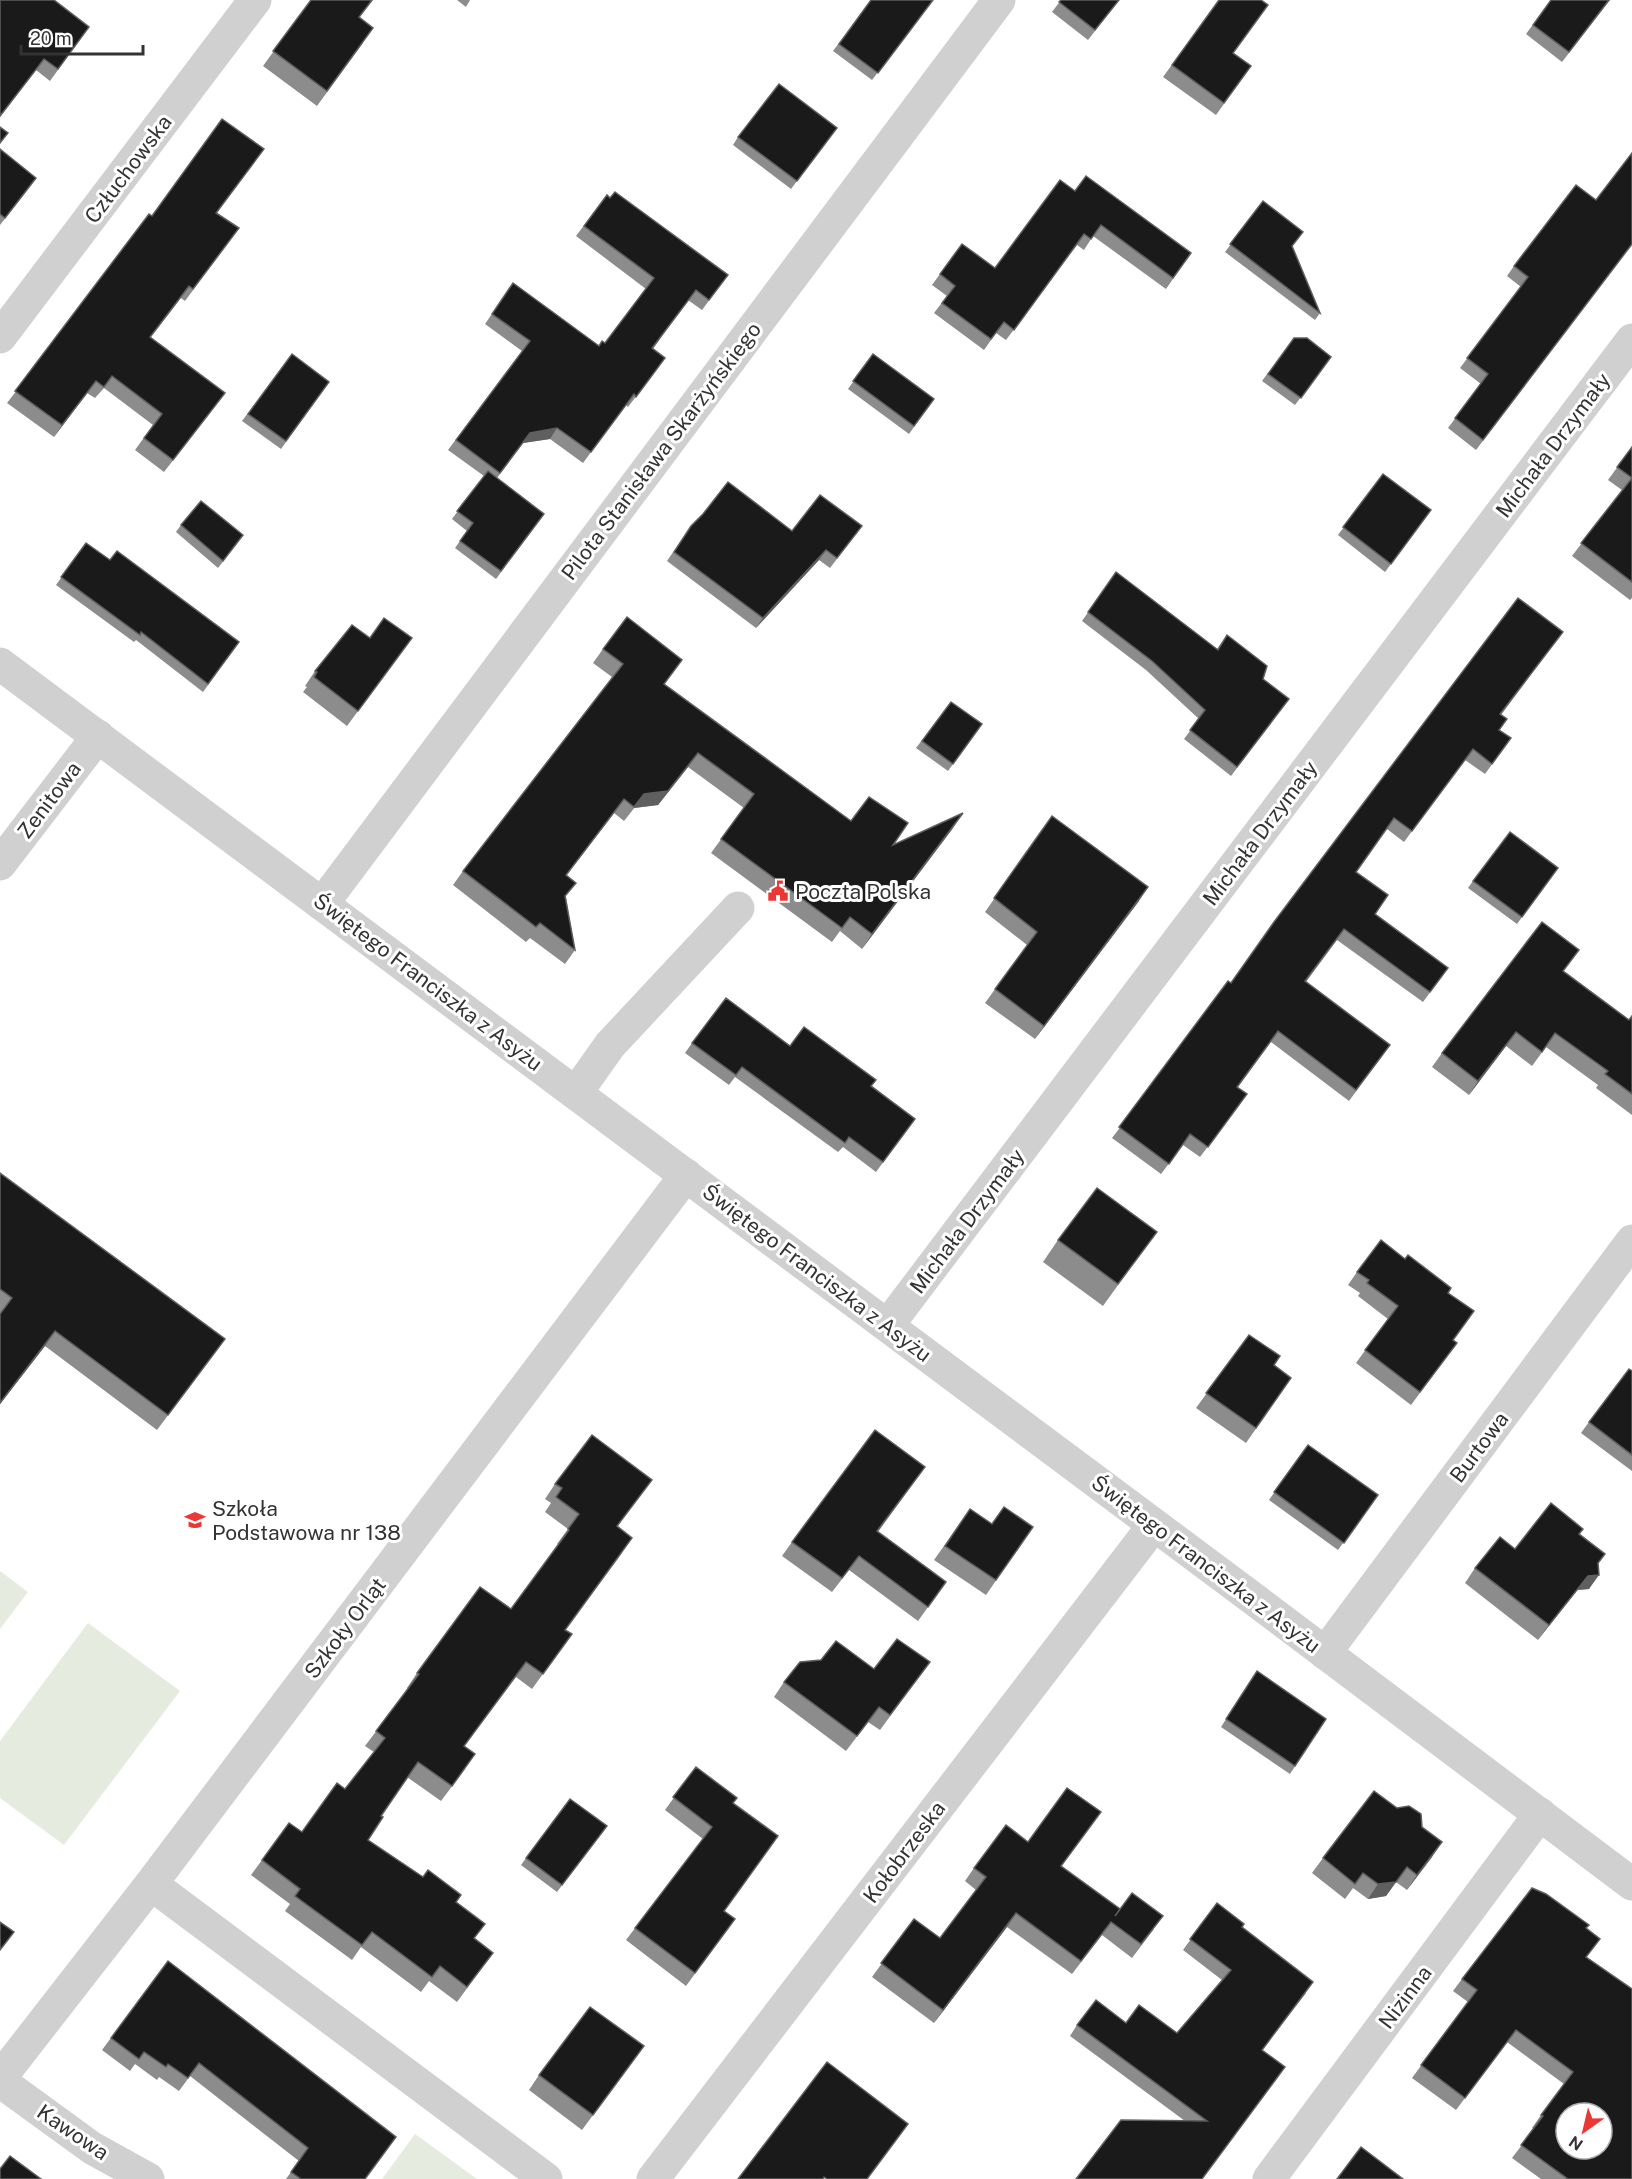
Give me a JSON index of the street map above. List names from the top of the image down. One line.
{"streets":{"street":["Człuchowska","Michała Drzymały","Pilota Stanisława Skarżyńskiego","Zenitowa","Świętego Franciszka z Asyżu","Burtowa","Szkoły Orląt","Kołobrzeska","Nizinna","Kawowa"]},"crossings":[["Michała Drzymały","Świętego Franciszka z Asyżu"],["Pilota Stanisława Skarżyńskiego","Świętego Franciszka z Asyżu"],["Zenitowa","Świętego Franciszka z Asyżu"],["Świętego Franciszka z Asyżu","Burtowa"],["Świętego Franciszka z Asyżu","Szkoły Orląt"],["Świętego Franciszka z Asyżu","Kołobrzeska"],["Świętego Franciszka z Asyżu","Nizinna"],["Szkoły Orląt","Kawowa"]],"places":{"public building":["Poczta Polska"],"school or university":["Szkoła Podstawowa nr 138"]},"scale_bar":"20 m","north":"bottom left"}
